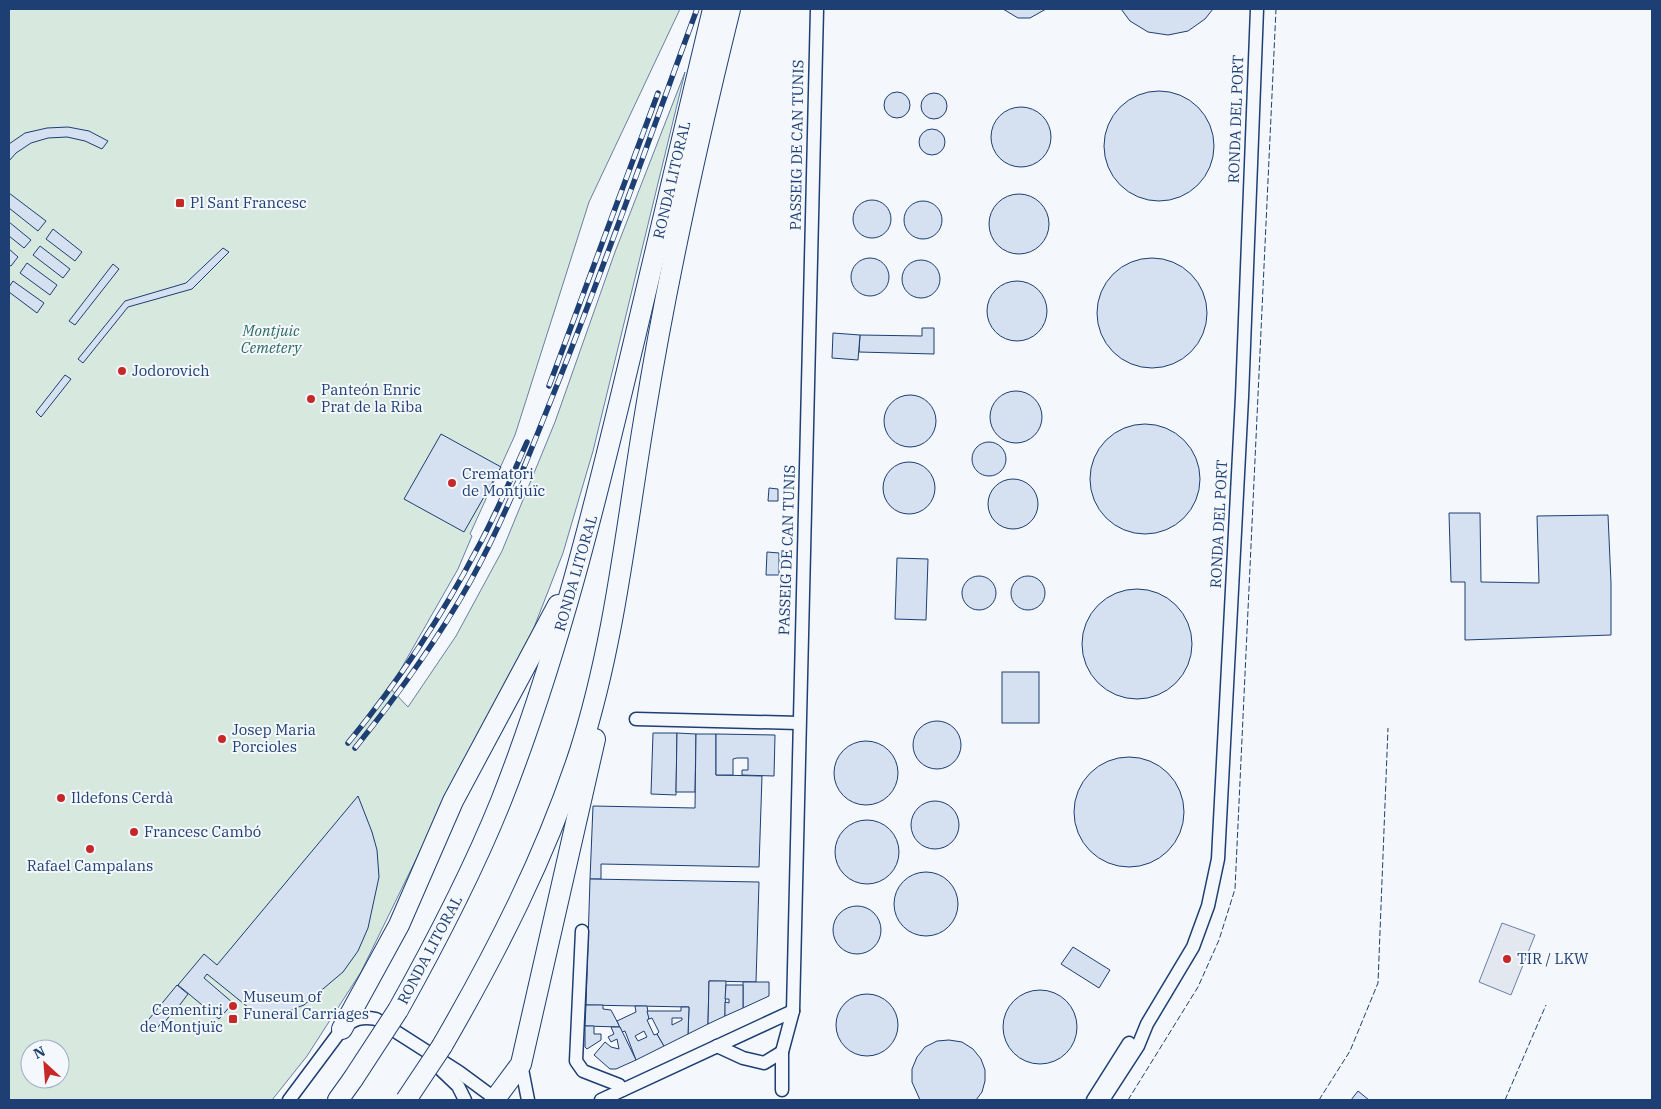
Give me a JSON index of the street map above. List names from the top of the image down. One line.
{"streets":{"highway":["RONDA LITORAL"],"street":["RONDA DEL PORT","PASSEIG DE CAN TUNIS"]},"parks":["Montjuic Cemetery"],"places":{"transit":["Pl Sant Francesc","Cementiri de Montjuïc"],"other":["Jodorovich","Panteón Enric Prat de la Riba","Crematori de Montjuïc","Josep Maria Porcioles","Ildefons Cerdà","Francesc Cambó","Rafael Campalans","TIR / LKW","Museum of Funeral Carriages"]},"north":"top left"}
